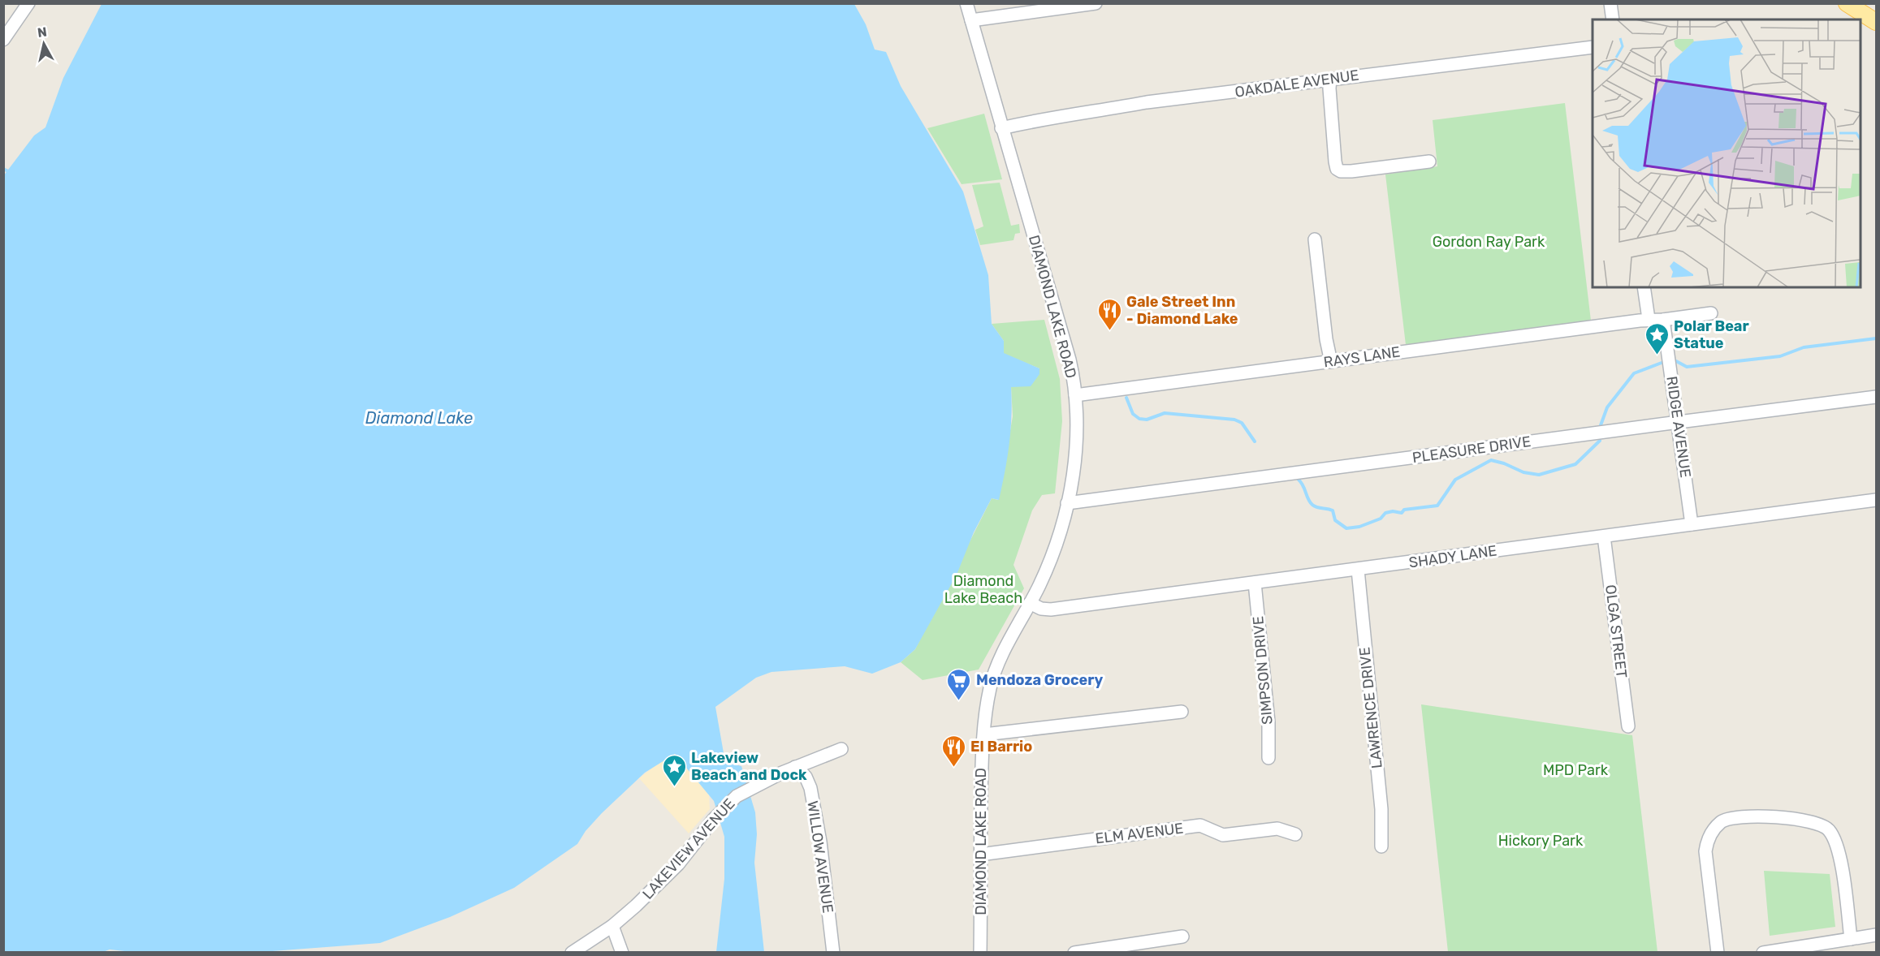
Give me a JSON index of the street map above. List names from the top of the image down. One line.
{"streets":{"street":["OAKDALE AVENUE","DIAMOND LAKE ROAD","RAYS LANE","RIDGE AVENUE","PLEASURE DRIVE","SHADY LANE","OLGA STREET","SIMPSON DRIVE","LAWRENCE DRIVE","ELM AVENUE","LAKEVIEW AVENUE","WILLOW AVENUE"]},"crossings":[["OAKDALE AVENUE","DIAMOND LAKE ROAD"],["DIAMOND LAKE ROAD","RAYS LANE"],["DIAMOND LAKE ROAD","PLEASURE DRIVE"],["DIAMOND LAKE ROAD","SHADY LANE"],["DIAMOND LAKE ROAD","ELM AVENUE"],["RIDGE AVENUE","PLEASURE DRIVE"],["RIDGE AVENUE","SHADY LANE"],["SHADY LANE","OLGA STREET"],["SHADY LANE","SIMPSON DRIVE"],["SHADY LANE","LAWRENCE DRIVE"],["LAKEVIEW AVENUE","WILLOW AVENUE"]],"water":["Diamond Lake"],"parks":["Gordon Ray Park","Diamond Lake Beach","MPD Park","Hickory Park"],"places":{"restaurant":["Gale Street Inn - Diamond Lake","El Barrio"],"place":["Polar Bear Statue","Lakeview Beach and Dock"],"supermarket":["Mendoza Grocery"]},"north":"top"}
